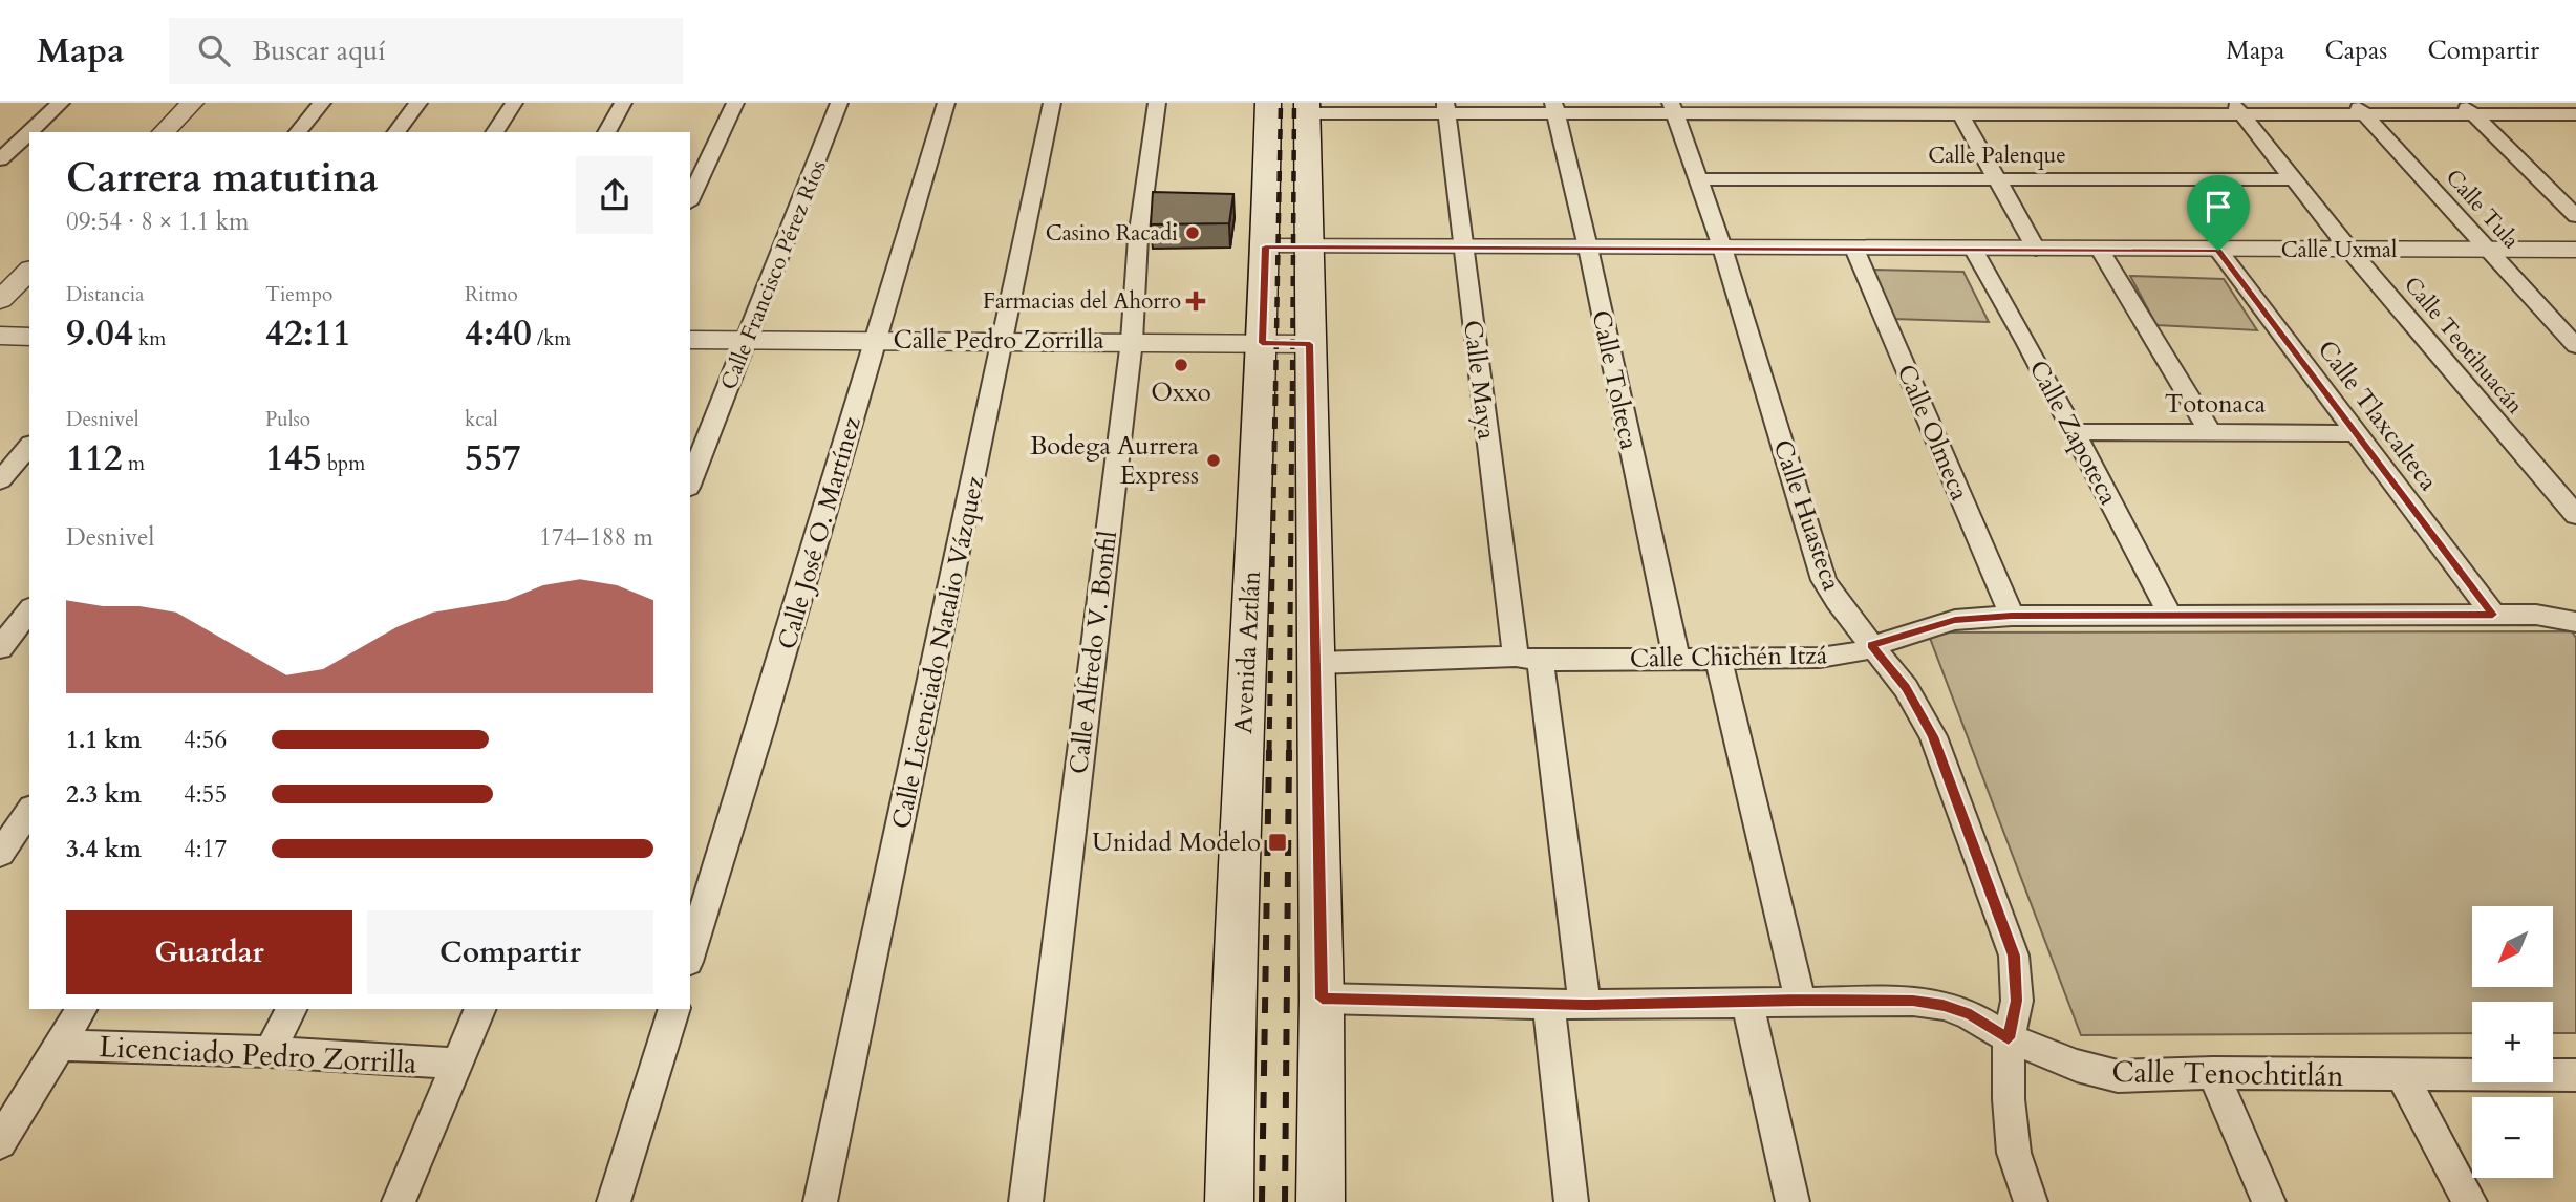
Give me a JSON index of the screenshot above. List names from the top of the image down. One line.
{"streets":{"main road":["Avenida Aztlán"],"street":["Calle Palenque","Calle Tula","Calle Uxmal","Calle Francisco Pérez Ríos","Calle Pedro Zorrilla","Calle Teotihuacán","Calle Maya","Calle Tolteca","Totonaca","Calle Tlaxcalteca","Calle Olmeca","Calle Zapoteca","Calle Huasteca","Calle José O. Martínez","Calle Licenciado Natalio Vázquez","Calle Alfredo V. Bonfil","Calle Chichén Itzá","Licenciado Pedro Zorrilla","Calle Tenochtitlán"]},"crossings":[["Calle Palenque","Calle Teotihuacán"],["Calle Palenque","Calle Huasteca"],["Calle Tula","Calle Uxmal"],["Calle Uxmal","Calle Teotihuacán"],["Calle Uxmal","Calle Maya"],["Calle Uxmal","Calle Tolteca"],["Calle Uxmal","Calle Tlaxcalteca"],["Calle Uxmal","Calle Olmeca"],["Calle Uxmal","Calle Zapoteca"],["Calle Uxmal","Calle Huasteca"],["Calle Uxmal","Avenida Aztlán"],["Calle Francisco Pérez Ríos","Calle Pedro Zorrilla"],["Calle Pedro Zorrilla","Calle José O. Martínez"],["Calle Pedro Zorrilla","Calle Licenciado Natalio Vázquez"],["Calle Pedro Zorrilla","Calle Alfredo V. Bonfil"],["Calle Pedro Zorrilla","Avenida Aztlán"],["Calle Maya","Calle Chichén Itzá"],["Calle Maya","Calle Tenochtitlán"],["Calle Tolteca","Calle Chichén Itzá"],["Totonaca","Calle Tlaxcalteca"],["Totonaca","Calle Zapoteca"],["Calle Tlaxcalteca","Calle Chichén Itzá"],["Calle Olmeca","Calle Chichén Itzá"],["Calle Zapoteca","Calle Chichén Itzá"],["Calle Huasteca","Calle Chichén Itzá"],["Calle Huasteca","Calle Tenochtitlán"]],"places":{"other":["Casino Racadi","Oxxo","Bodega Aurrera Express"],"health":["Farmacias del Ahorro"],"transit":["Unidad Modelo"]},"north":"bottom left","page":{"header":"Mapa","search":"Buscar aquí","nav":["Mapa","Capas","Compartir"],"heading":["Carrera matutina","09:54 · 8 × 1.1 km"],"stats":[["Distancia","9.04 km"],["Tiempo","42:11"],["Ritmo","4:40 /km"],["Desnivel","112 m"],["Pulso","145 bpm"],["kcal","557"]],"chart":["Desnivel","174–188 m"],"list":[{"name":"1.1 km","note":"4:56"},{"name":"2.3 km","note":"4:55"},{"name":"3.4 km","note":"4:17"}],"buttons":["Guardar","Compartir"],"map_buttons":["+","−"]}}
